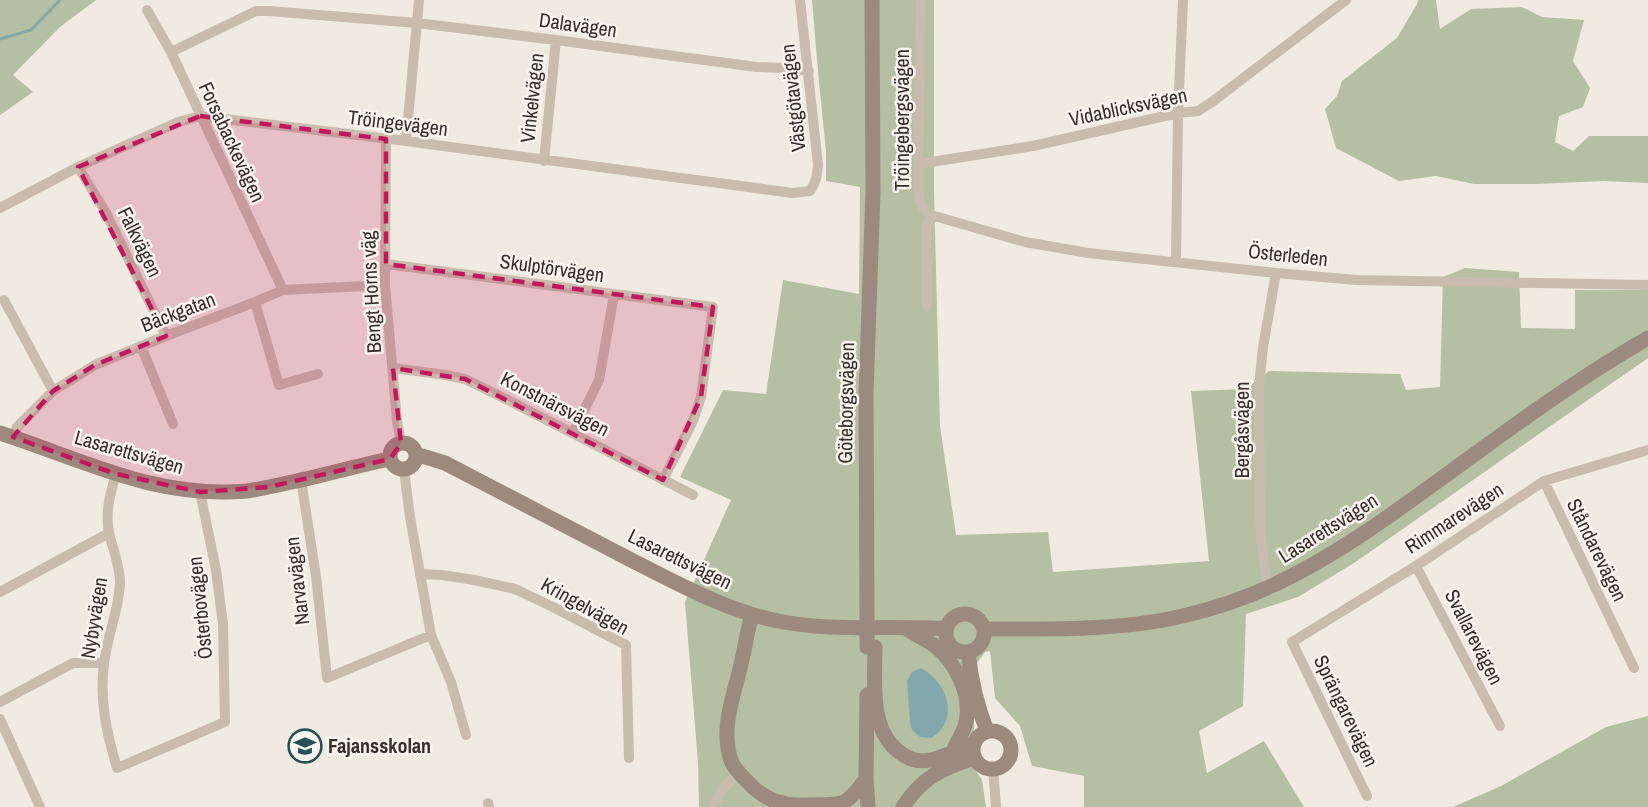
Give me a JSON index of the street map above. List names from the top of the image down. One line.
{"streets":{"street":["Dalavägen","Vinkelvägen","Västgötavägen","Vidablicksvägen","Tröingebergsvägen","Tröingevägen","Forsabackevägen","Falkvägen","Österleden","Skulptörvägen","Bengt Horns väg","Bäckgatan","Göteborgsvägen","Konstnärsvägen","Bergåsvägen","Lasarettsvägen","Rimmarevägen","Ståndarevägen","Narvavägen","Kringelvägen","Österbovägen","Nybyvägen","Svallarevägen","Sprängarevägen"]},"crossings":[["Dalavägen","Vinkelvägen"],["Dalavägen","Västgötavägen"],["Dalavägen","Forsabackevägen"],["Vinkelvägen","Tröingevägen"],["Västgötavägen","Tröingevägen"],["Vidablicksvägen","Tröingebergsvägen"],["Tröingebergsvägen","Österleden"],["Tröingevägen","Forsabackevägen"],["Tröingevägen","Falkvägen"],["Tröingevägen","Bengt Horns väg"],["Forsabackevägen","Bäckgatan"],["Falkvägen","Bäckgatan"],["Österleden","Bergåsvägen"],["Skulptörvägen","Bengt Horns väg"],["Skulptörvägen","Konstnärsvägen"],["Bengt Horns väg","Bäckgatan"],["Bengt Horns väg","Konstnärsvägen"],["Bengt Horns väg","Lasarettsvägen"],["Bäckgatan","Lasarettsvägen"],["Bergåsvägen","Lasarettsvägen"],["Lasarettsvägen","Narvavägen"],["Lasarettsvägen","Österbovägen"],["Lasarettsvägen","Nybyvägen"],["Rimmarevägen","Ståndarevägen"],["Rimmarevägen","Svallarevägen"],["Rimmarevägen","Sprängarevägen"],["Österbovägen","Nybyvägen"]],"places":{"school or university":["Fajansskolan"]}}
